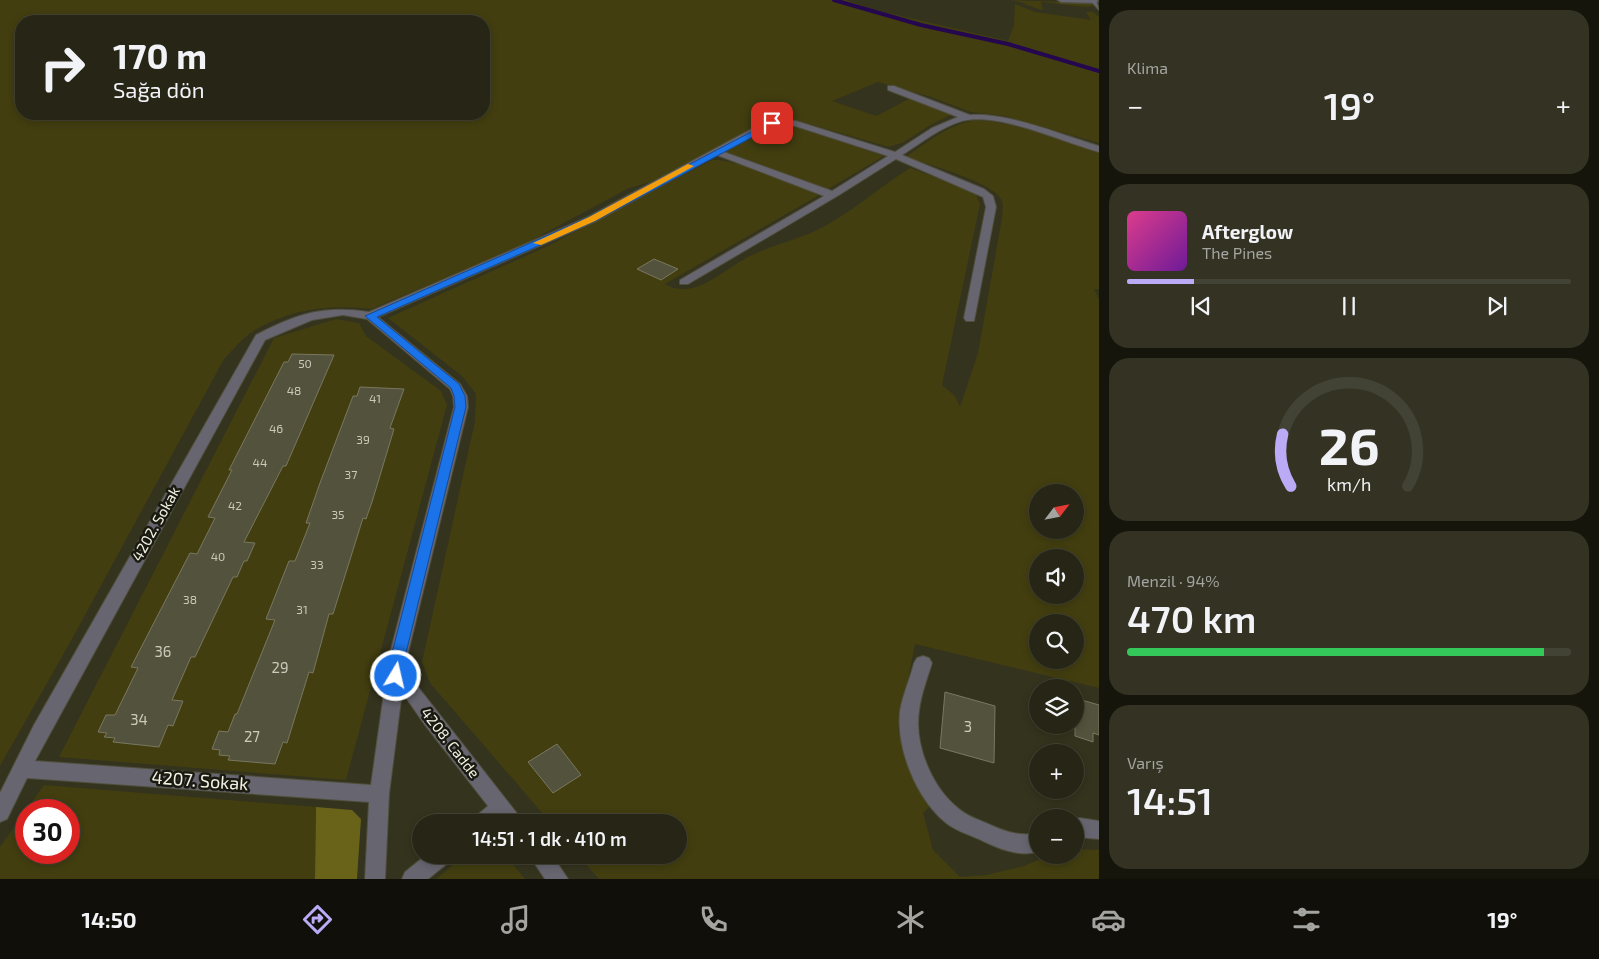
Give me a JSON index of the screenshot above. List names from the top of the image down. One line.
{"streets":{"street":["4202. Sokak","4208. Cadde","4207. Sokak"]},"crossings":[["4202. Sokak","4207. Sokak"]],"house_numbers":["50","48","41","46","39","44","37","42","35","40","33","38","31","36","29","34","3","27"],"north":"top right","page":{"tile":["Klima",["Menzil · 94%","470 km"],["Varış","14:51"]],"turn":["170 m","Sağa dön"],"heat":["−","19°","+"],"song":["Afterglow","The Pines"],"map_buttons":["+","−"],"limit":"30","trip":"14:51 · 1 dk · 410 m","tabs":["14:50","19°"],"gauge":["26","km/h"]}}
